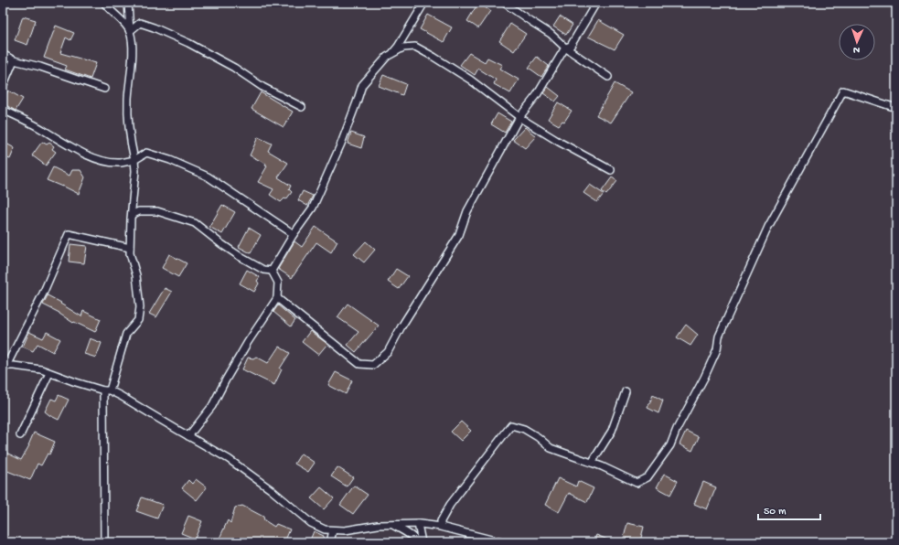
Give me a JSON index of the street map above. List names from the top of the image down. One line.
{"scale_bar":"50 m","north":"bottom"}
